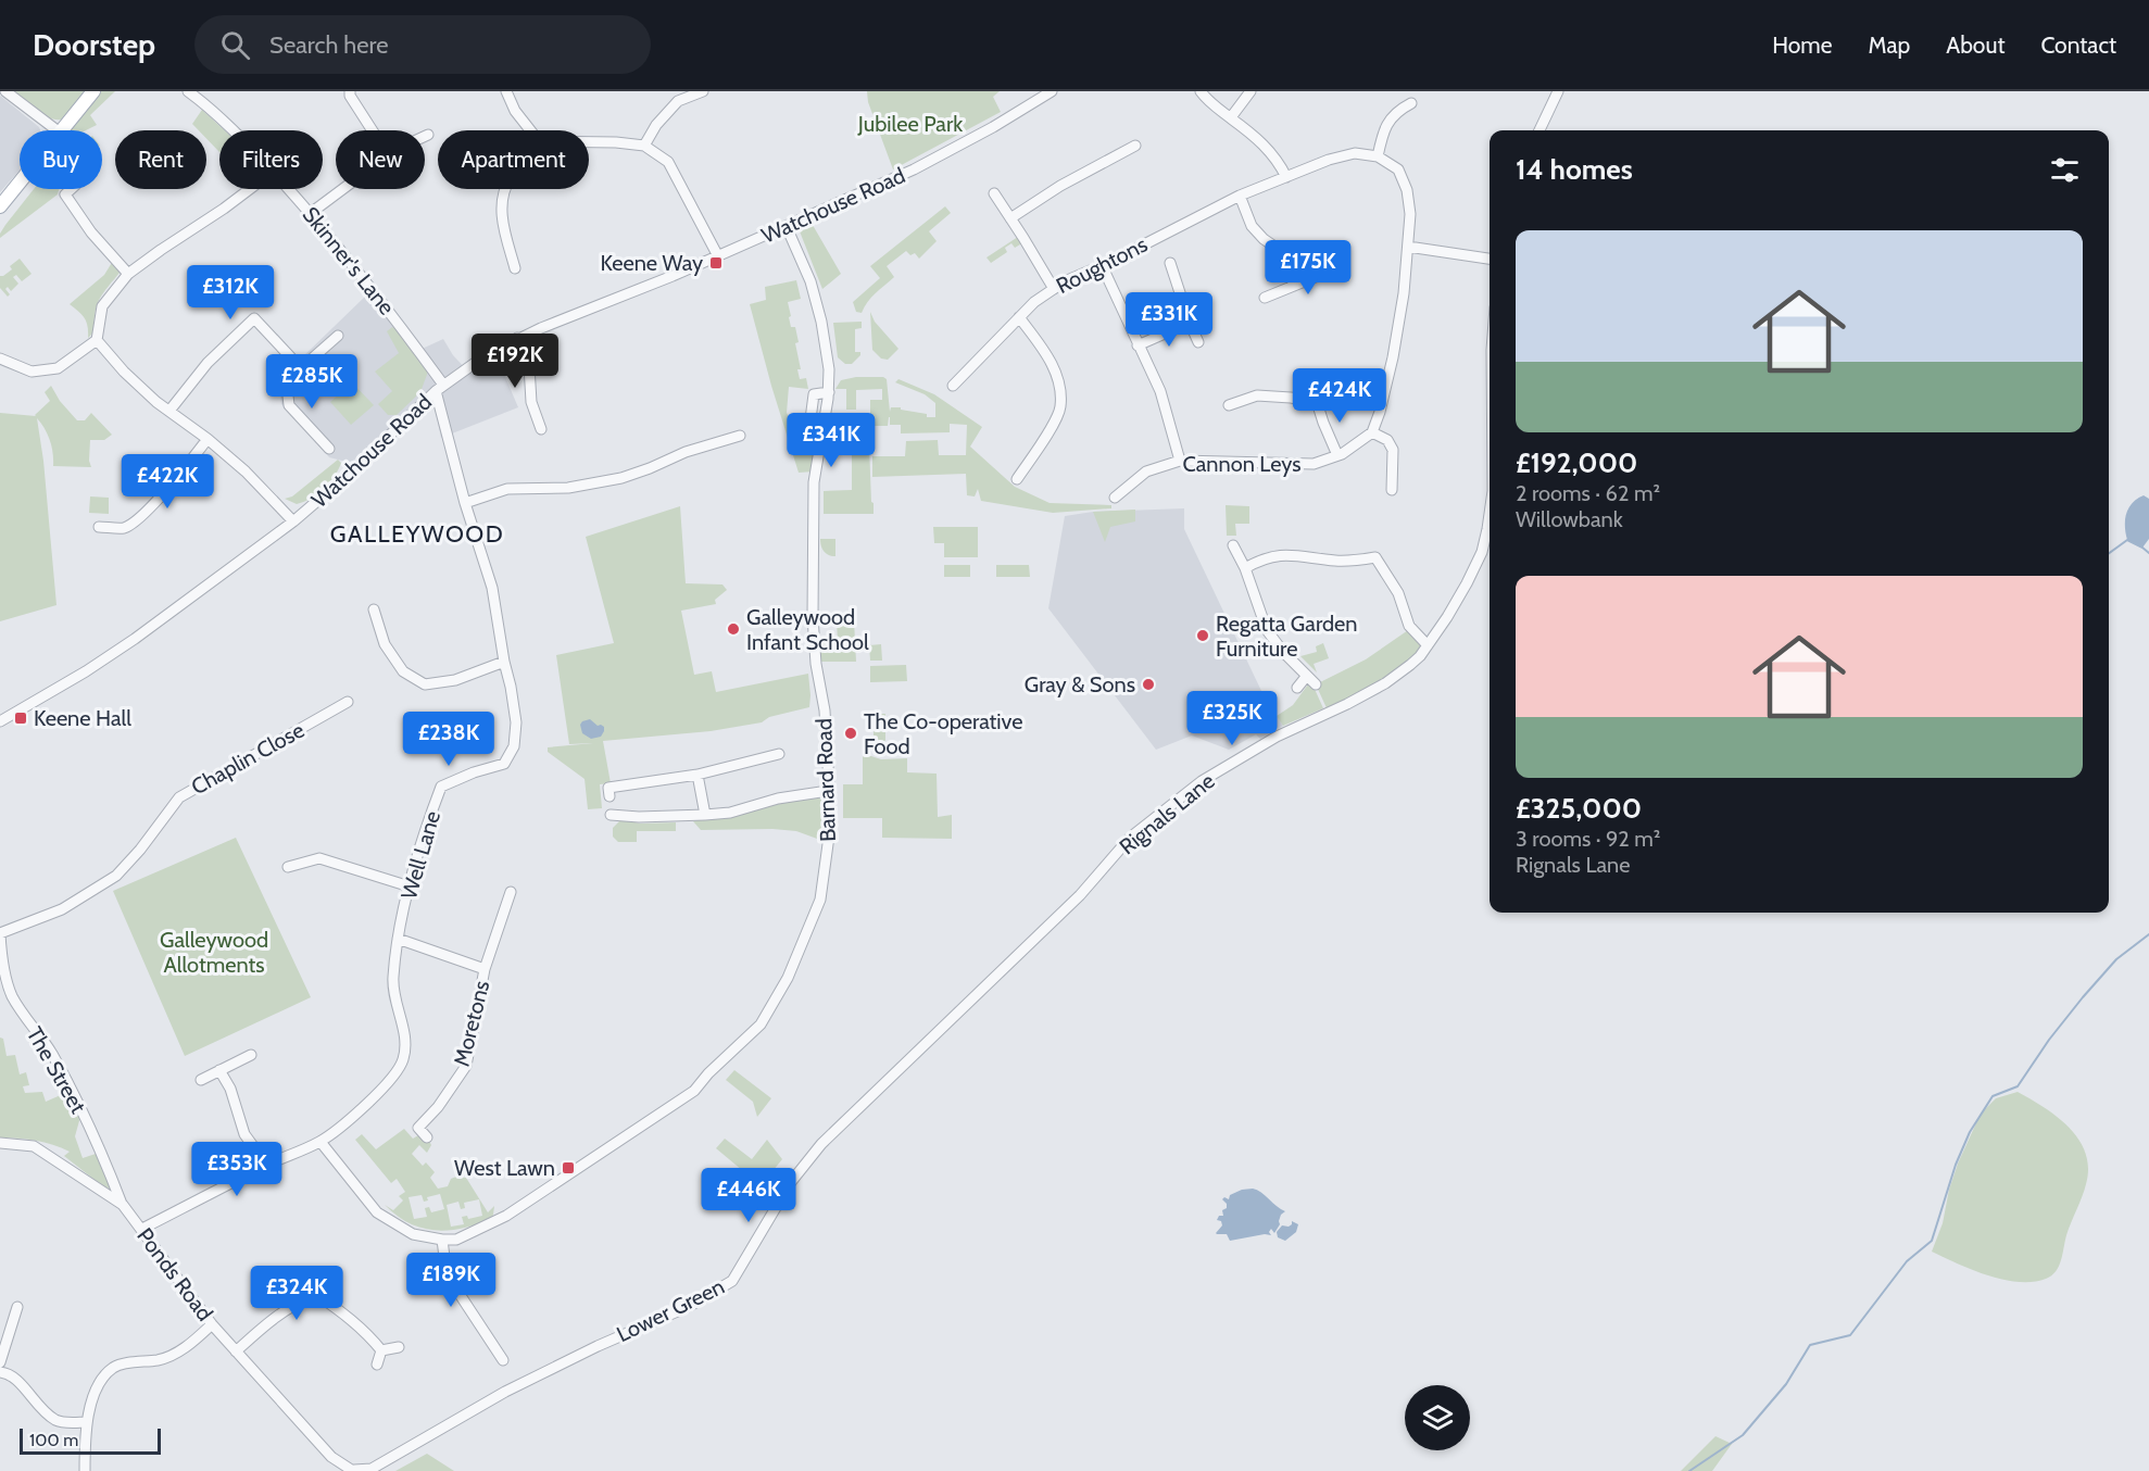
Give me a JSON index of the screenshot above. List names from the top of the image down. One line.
{"streets":{"street":["Watchouse Road","Skinner's Lane","Roughtons","Cannon Leys","Chaplin Close","Barnard Road","Rignals Lane","Well Lane","Moretons","The Street","Ponds Road","Lower Green"]},"crossings":[["Watchouse Road","Skinner's Lane"],["Watchouse Road","Barnard Road"],["Watchouse Road","Well Lane"],["Skinner's Lane","Well Lane"],["Chaplin Close","The Street"],["Barnard Road","Well Lane"],["Rignals Lane","Lower Green"],["Well Lane","Moretons"],["Well Lane","Ponds Road"],["The Street","Ponds Road"],["Ponds Road","Lower Green"]],"districts":["GALLEYWOOD"],"parks":["Jubilee Park","Galleywood Allotments"],"places":{"transit":["Keene Way","Keene Hall","West Lawn"],"other":["Galleywood Infant School","Regatta Garden Furniture","Gray & Sons","The Co-operative Food"]},"scale_bar":"100 m","page":{"header":"Doorstep","search":"Search here","nav":["Home","Map","About","Contact"],"chip":["Buy","Rent","Filters","New","Apartment"],"heading":"14 homes","list":[{"name":"£192,000","note":"2 rooms · 62 m² · Willowbank"},{"name":"£325,000","note":"3 rooms · 92 m² · Rignals Lane"}],"price":["£175K","£312K","£331K","£192K","£285K","£424K","£341K","£422K","£325K","£238K","£353K","£446K","£189K","£324K"],"scale":"100 m"}}
